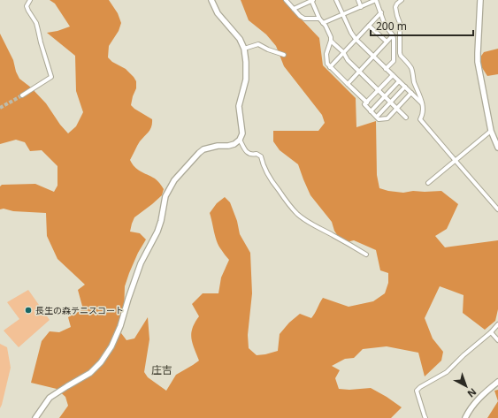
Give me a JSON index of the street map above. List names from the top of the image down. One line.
{"districts":["庄吉"],"places":["長生の森テニスコート"],"scale_bar":"200 m","north":"bottom right"}
